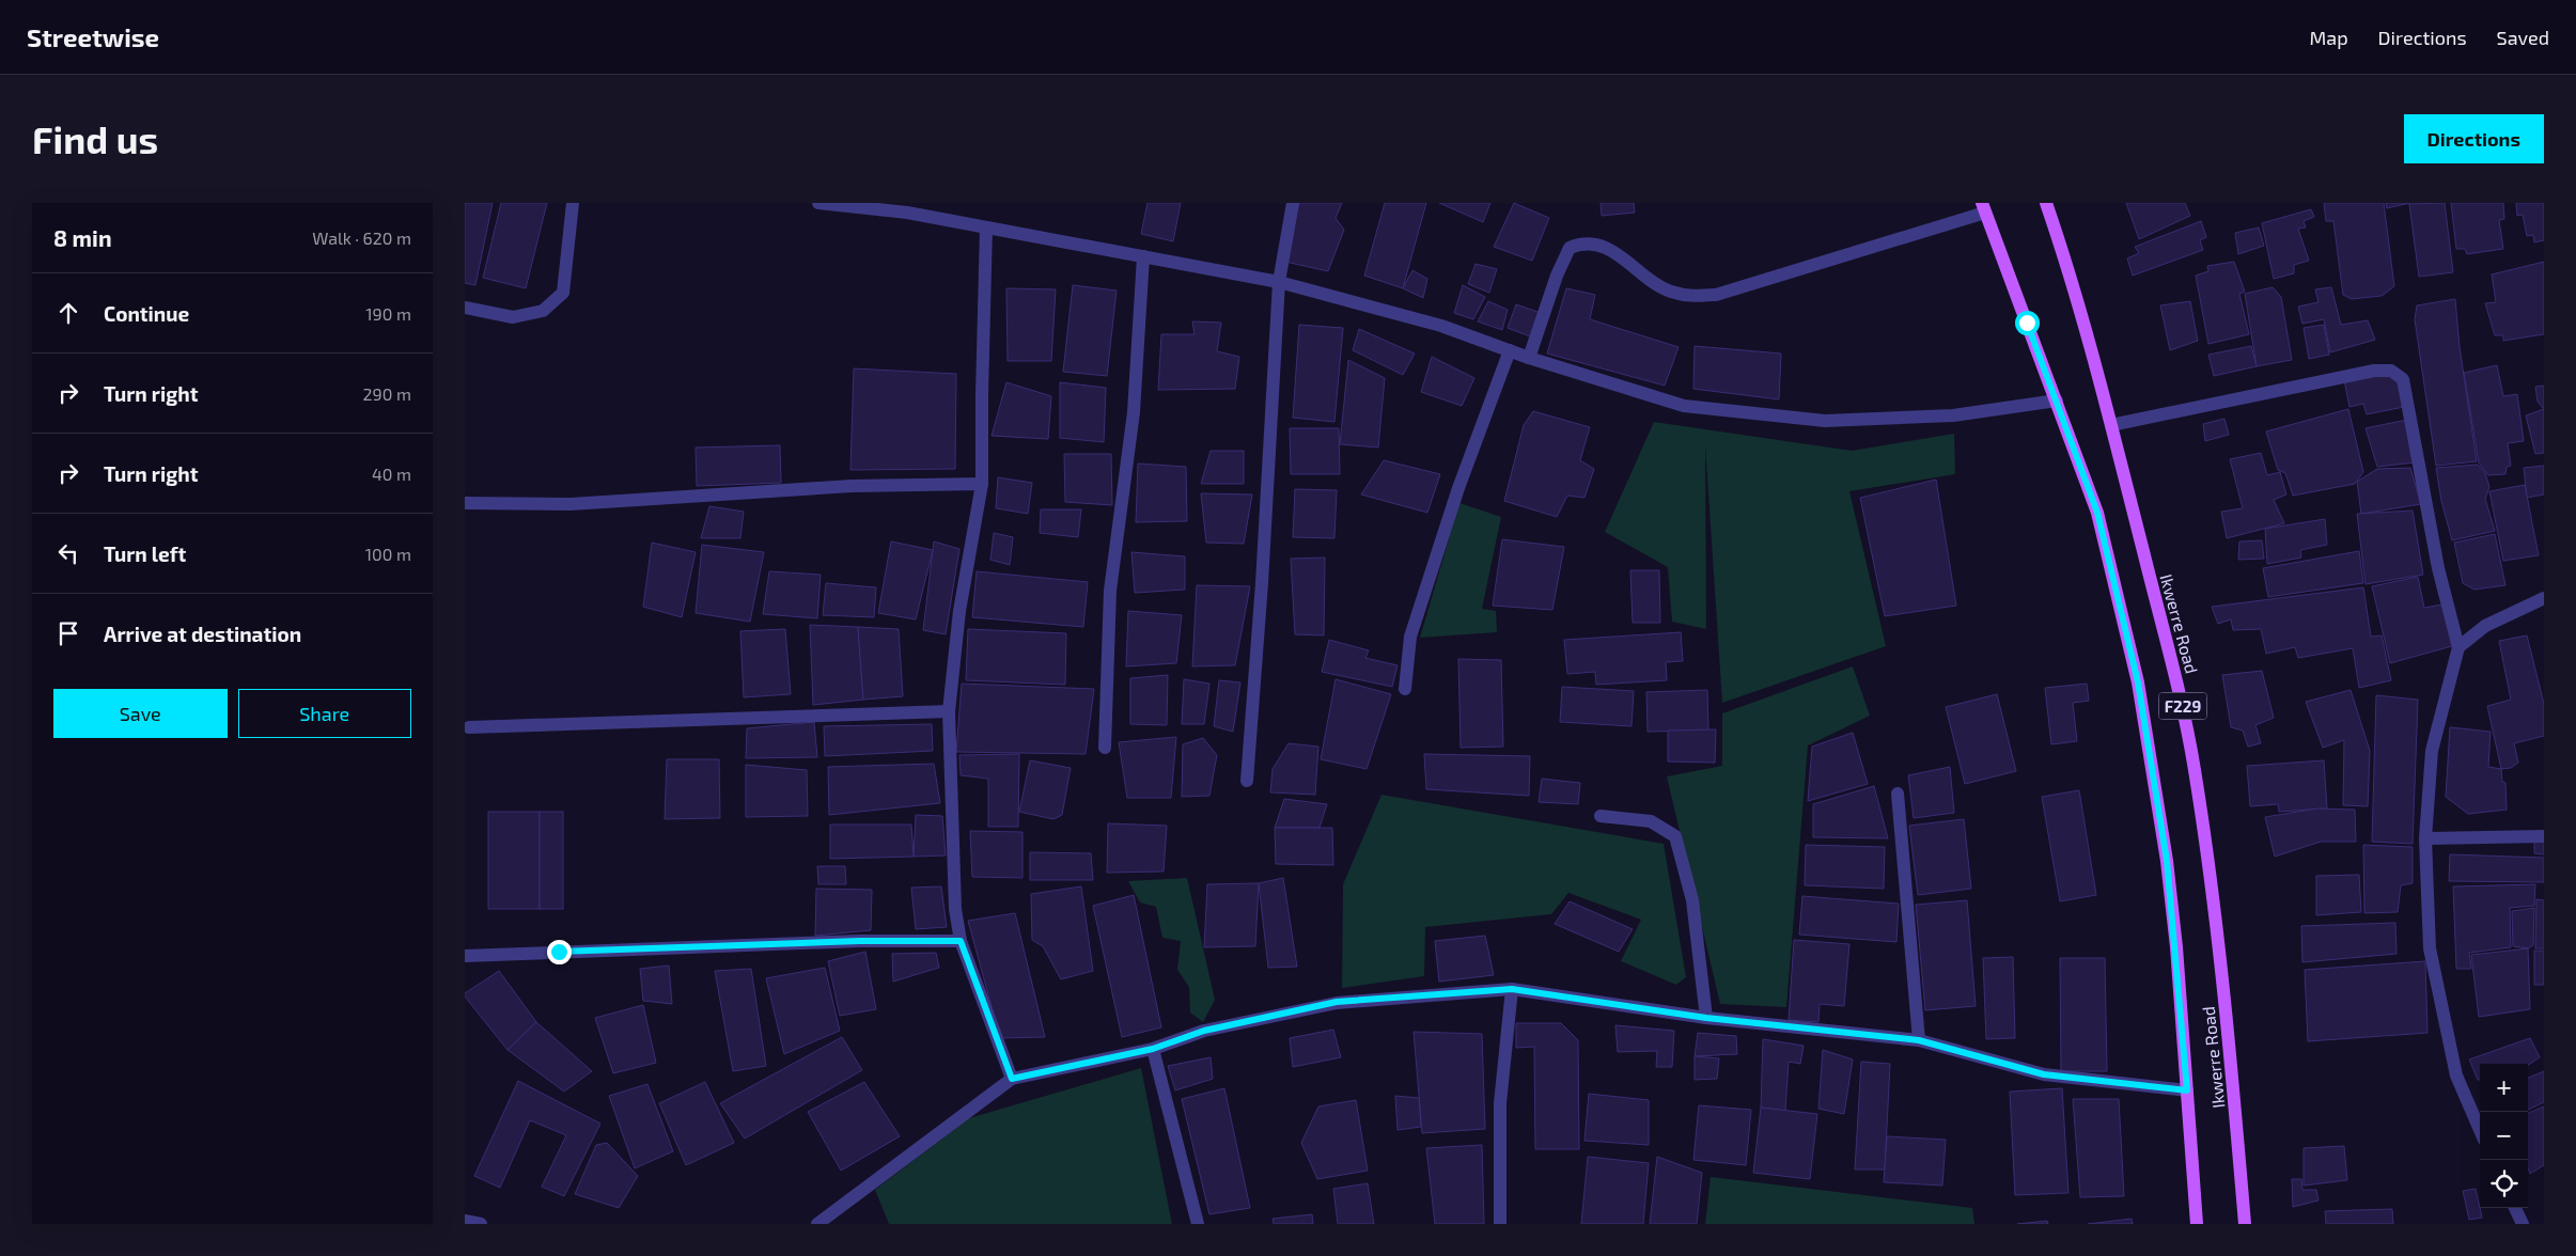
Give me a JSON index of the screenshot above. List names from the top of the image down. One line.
{"streets":{"main road":["Ikwerre Road","F229"]},"page":{"header":"Streetwise","nav":["Map","Directions","Saved"],"buttons":["Directions",["Save","Share"]],"title":"Find us","heading":["8 min","Walk · 620 m"],"list":[["Continue","190 m"],["Turn right","290 m"],["Turn right","40 m"],["Turn left","100 m"],"Arrive at destination"],"map_buttons":["+","−"]}}
